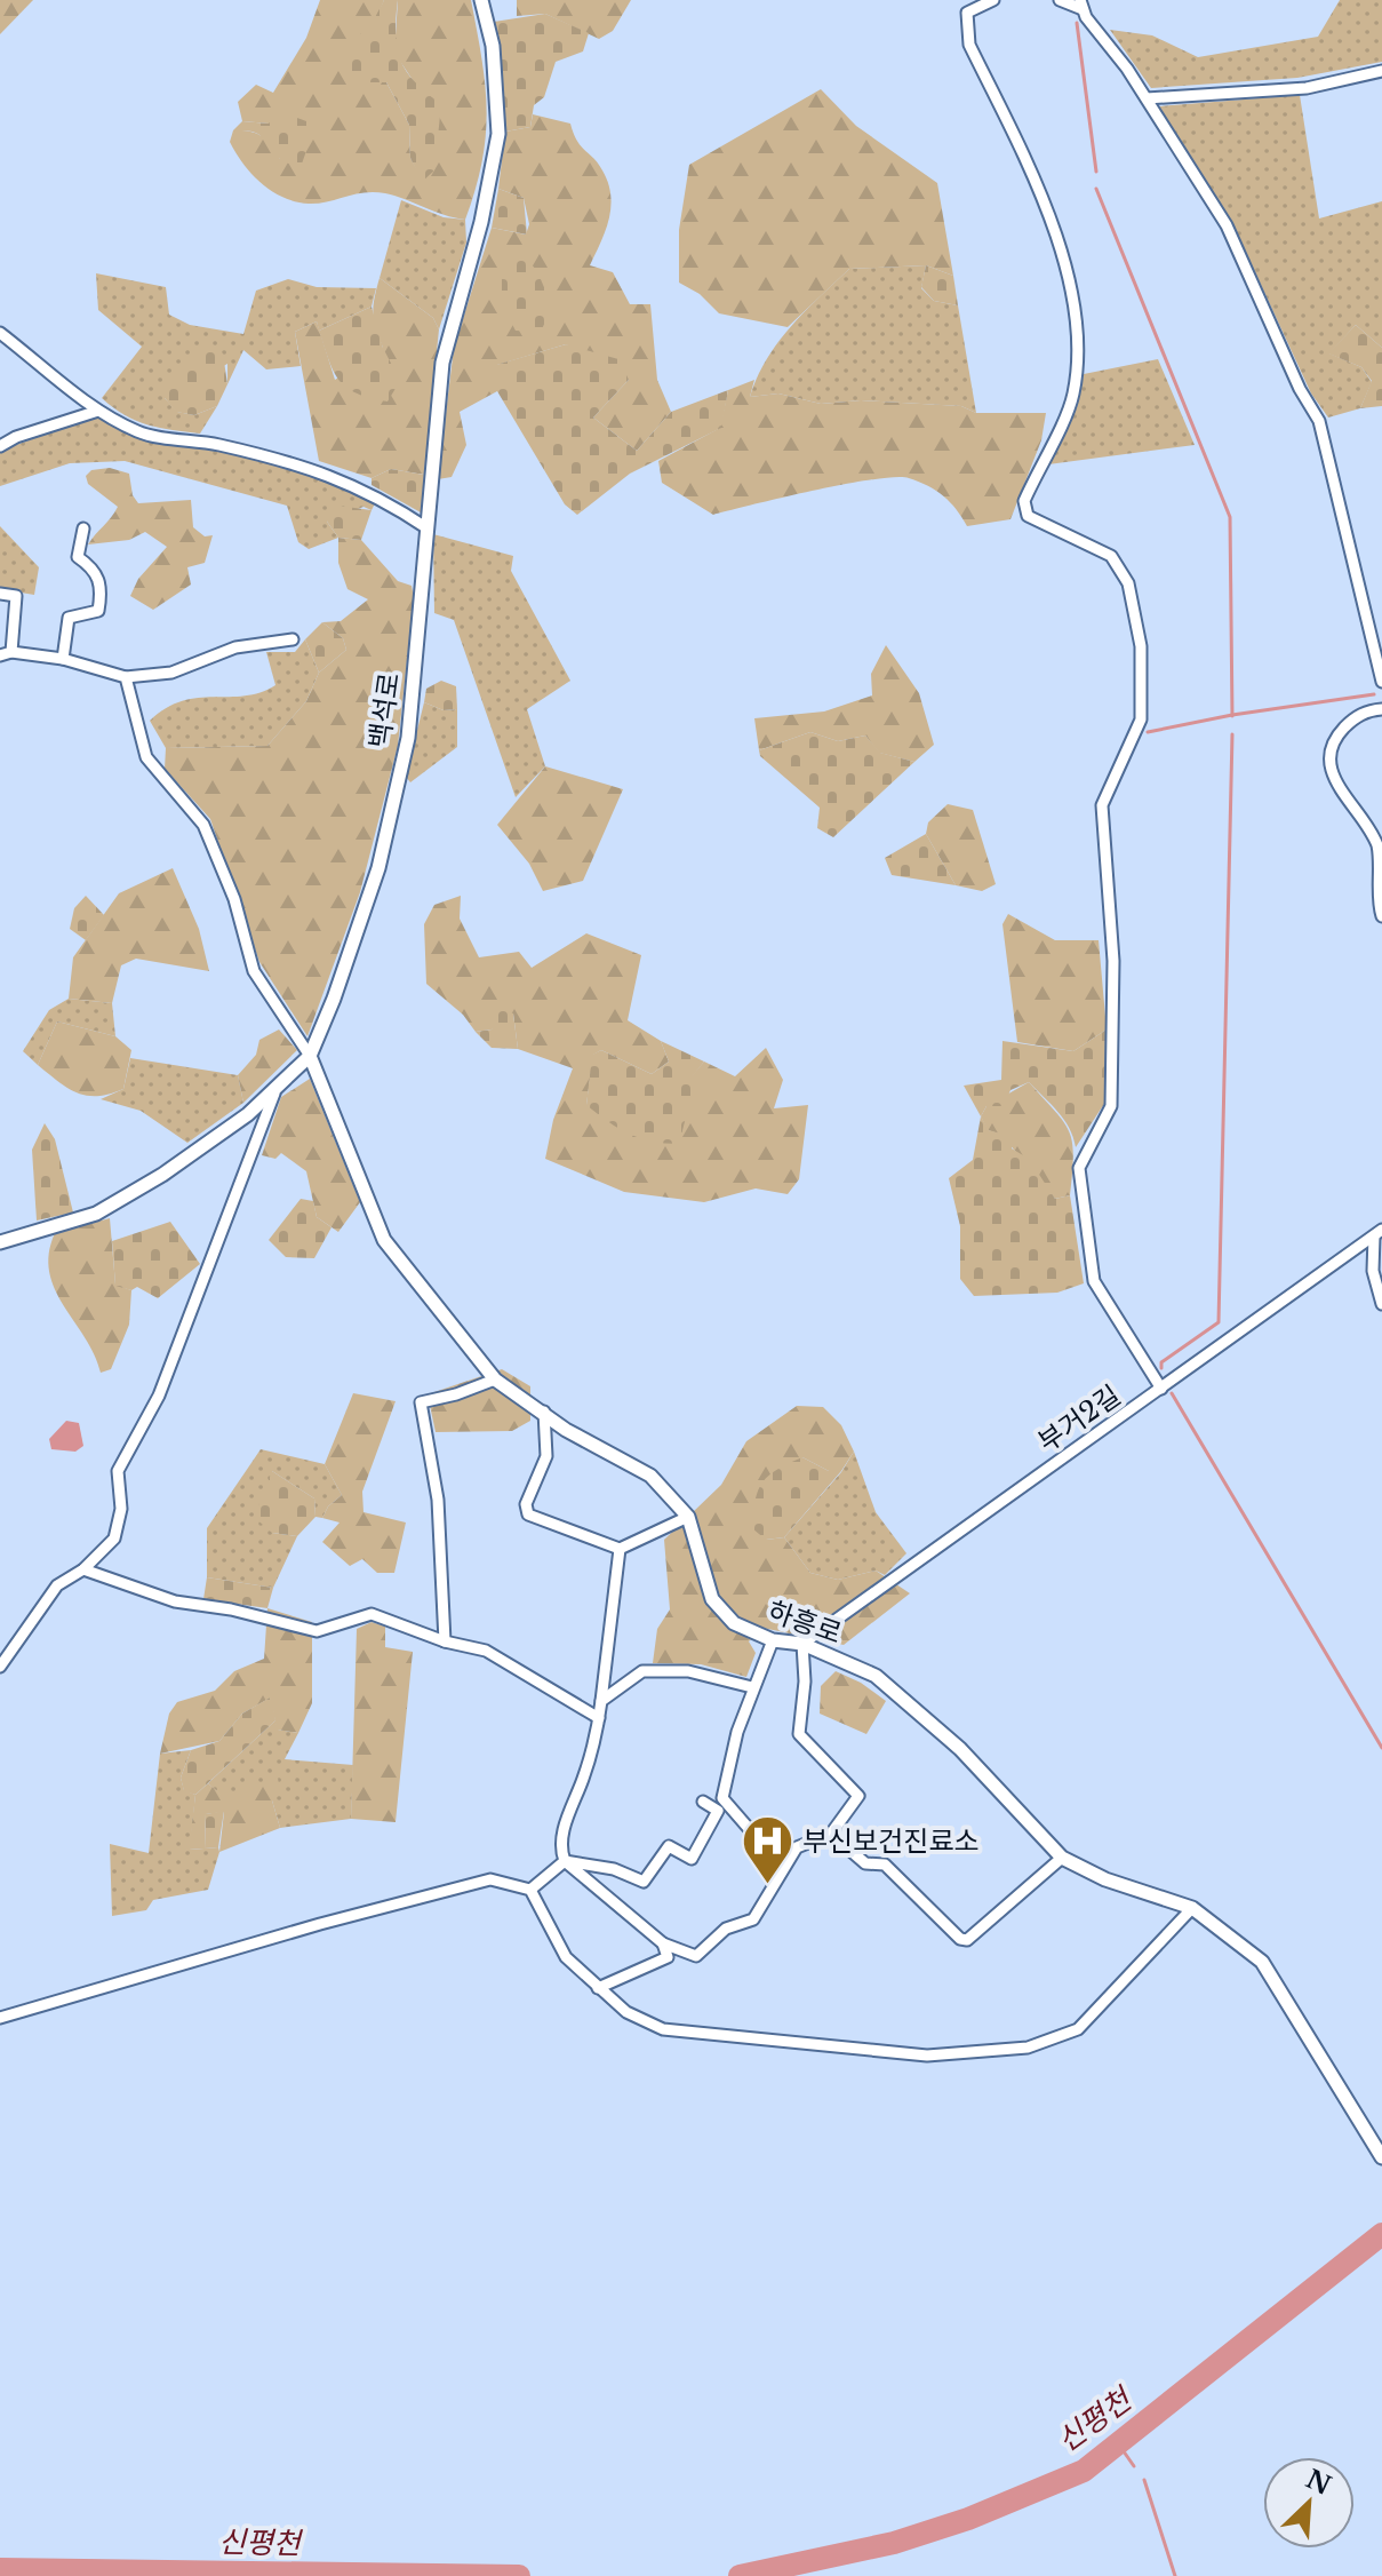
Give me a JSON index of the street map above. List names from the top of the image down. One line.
{"streets":{"street":["백석로","부거2길","하흥로"]},"crossings":[["백석로","하흥로"],["부거2길","하흥로"]],"water":["신평천"],"places":{"hospital":["부신보건진료소"]},"north":"top right"}
